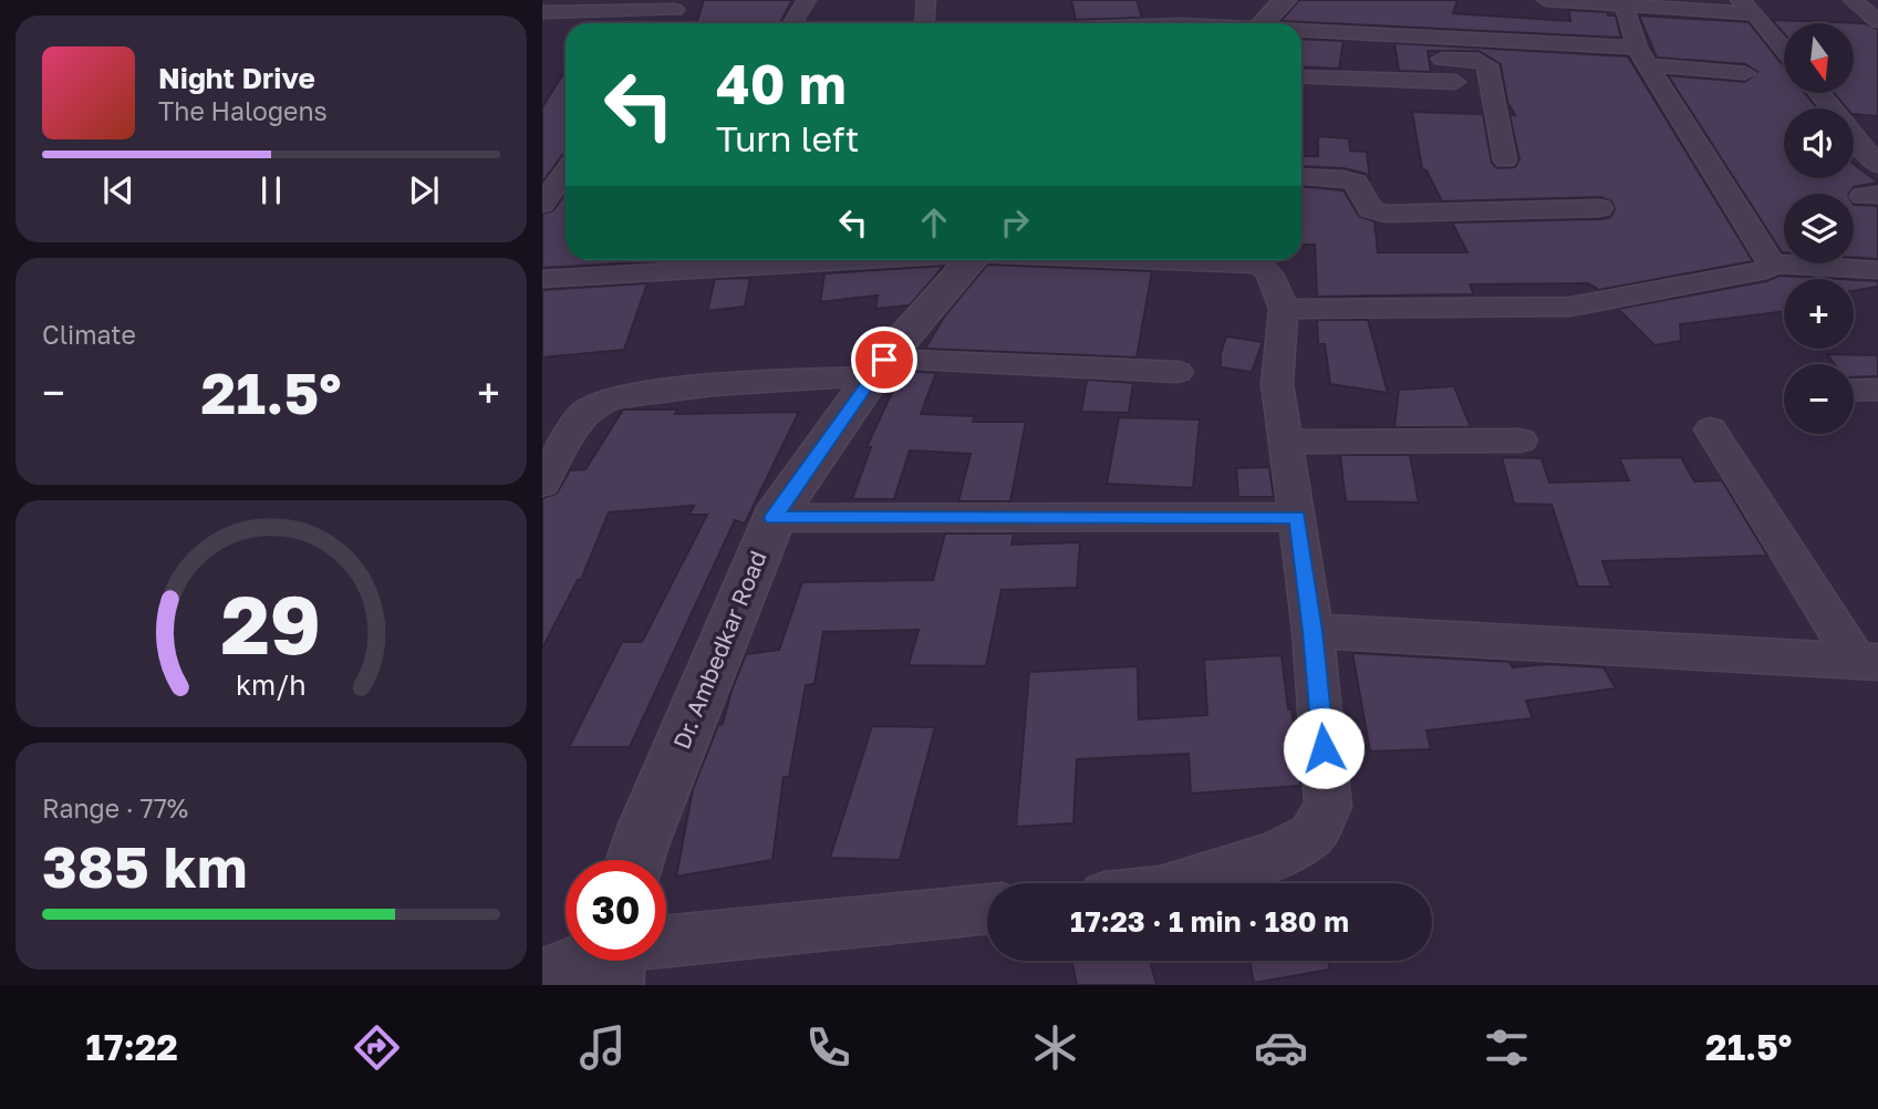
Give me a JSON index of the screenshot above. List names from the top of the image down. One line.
{"streets":{"street":["Dr. Ambedkar Road"]},"north":"bottom","page":{"map_buttons":["+","−"],"turn":["40 m","Turn left"],"song":["Night Drive","The Halogens"],"tile":["Climate",["Range · 77%","385 km"]],"heat":["−","21.5°","+"],"limit":"30","trip":"17:23 · 1 min · 180 m","tabs":["17:22","21.5°"],"gauge":["29","km/h"]}}
